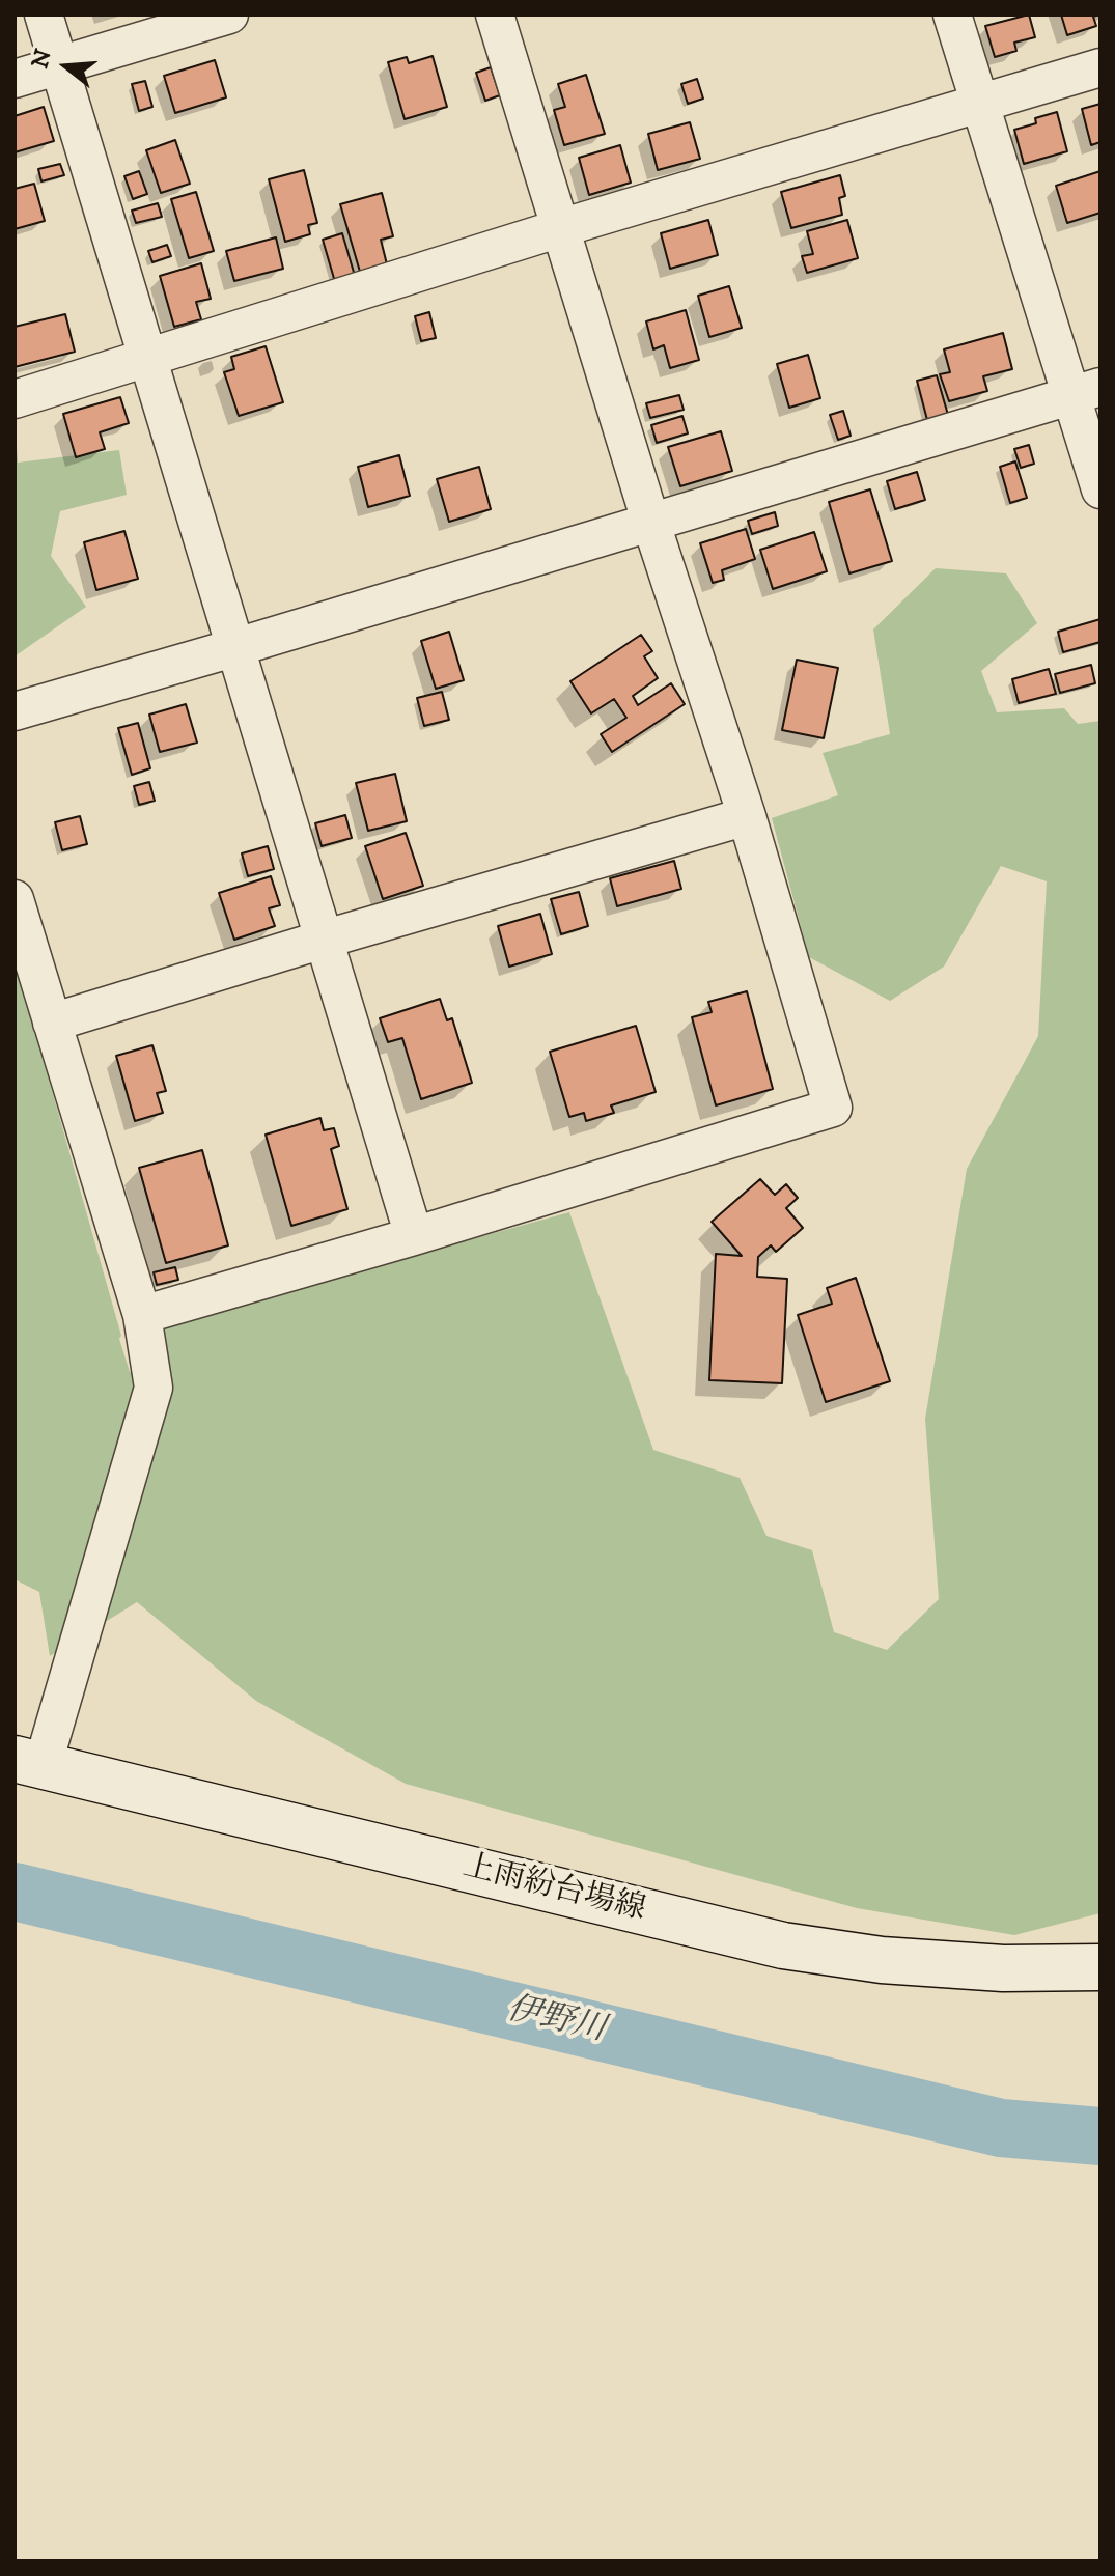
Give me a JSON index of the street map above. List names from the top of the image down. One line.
{"streets":{"main road":["上雨紛台場線"]},"water":["伊野川"],"north":"left"}
